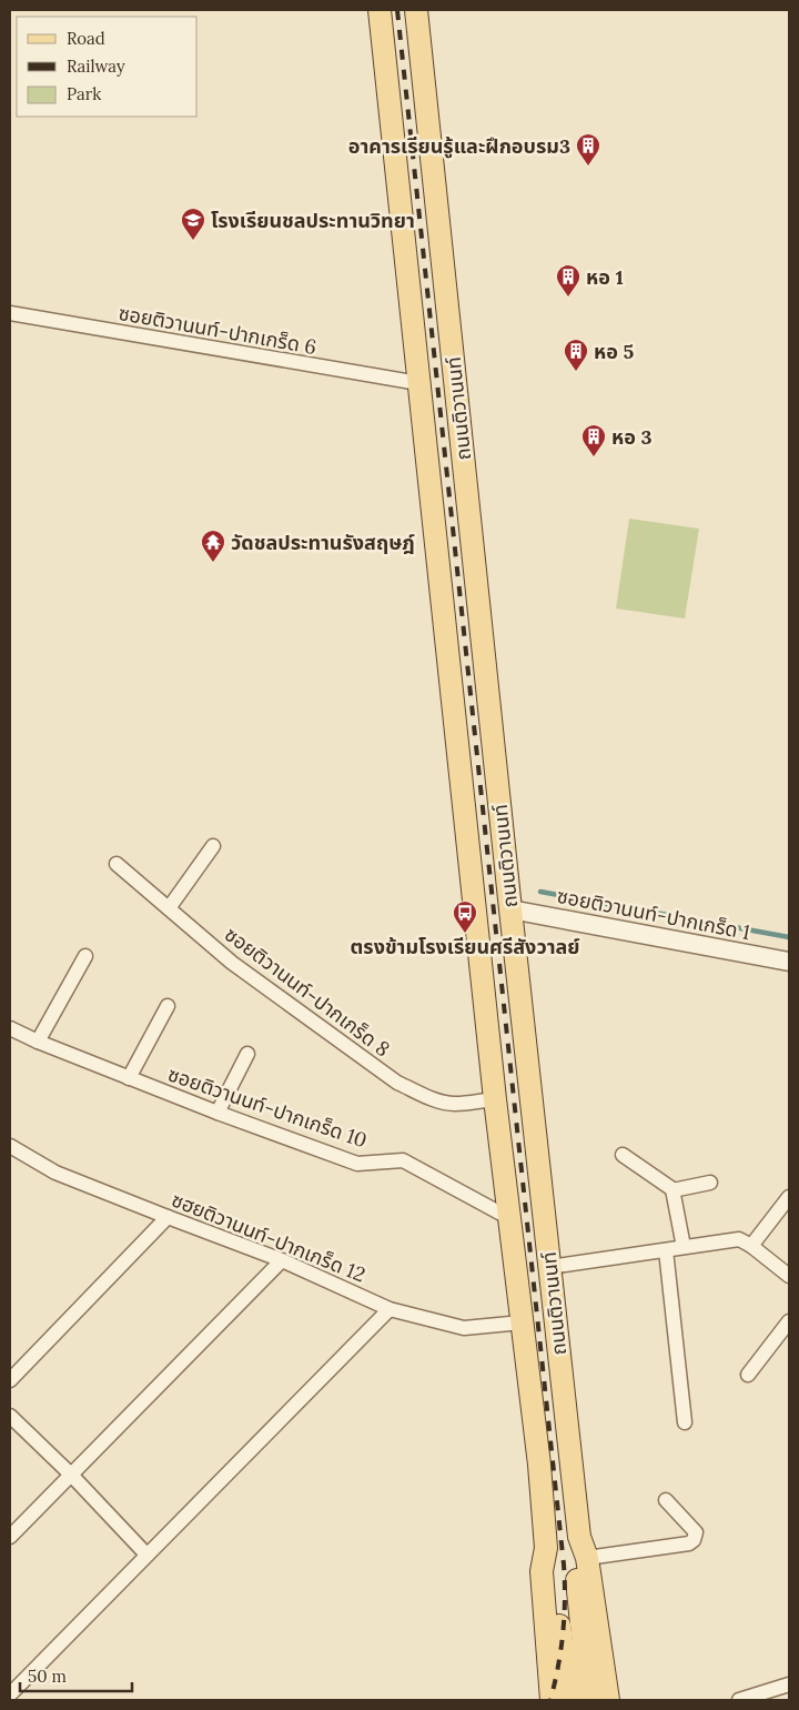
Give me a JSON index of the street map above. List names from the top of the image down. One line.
{"streets":{"main road":["ถนนติวานนท์"],"street":["ซอยติวานนท์-ปากเกร็ด 6","ซอยติวานนท์-ปากเกร็ด 1","ซอยติวานนท์-ปากเกร็ด 8","ซอยติวานนท์-ปากเกร็ด 10","ซฮยติวานนท์-ปากเกร็ด 12"]},"crossings":[["ซอยติวานนท์-ปากเกร็ด 6","ถนนติวานนท์"],["ถนนติวานนท์","ซอยติวานนท์-ปากเกร็ด 1"],["ถนนติวานนท์","ซอยติวานนท์-ปากเกร็ด 8"],["ถนนติวานนท์","ซอยติวานนท์-ปากเกร็ด 10"],["ถนนติวานนท์","ซฮยติวานนท์-ปากเกร็ด 12"]],"places":{"building":["อาคารเรียนรู้และฝึกอบรม3","หอ 1","หอ 5","หอ 3"],"school or university":["โรงเรียนชลประทานวิทยา"],"temple":["วัดชลประทานรังสฤษฎ์"],"bus stop":["ตรงข้ามโรงเรียนศรีสังวาลย์"]},"legend":["Road","Railway","Park"],"scale_bar":"50 m"}
